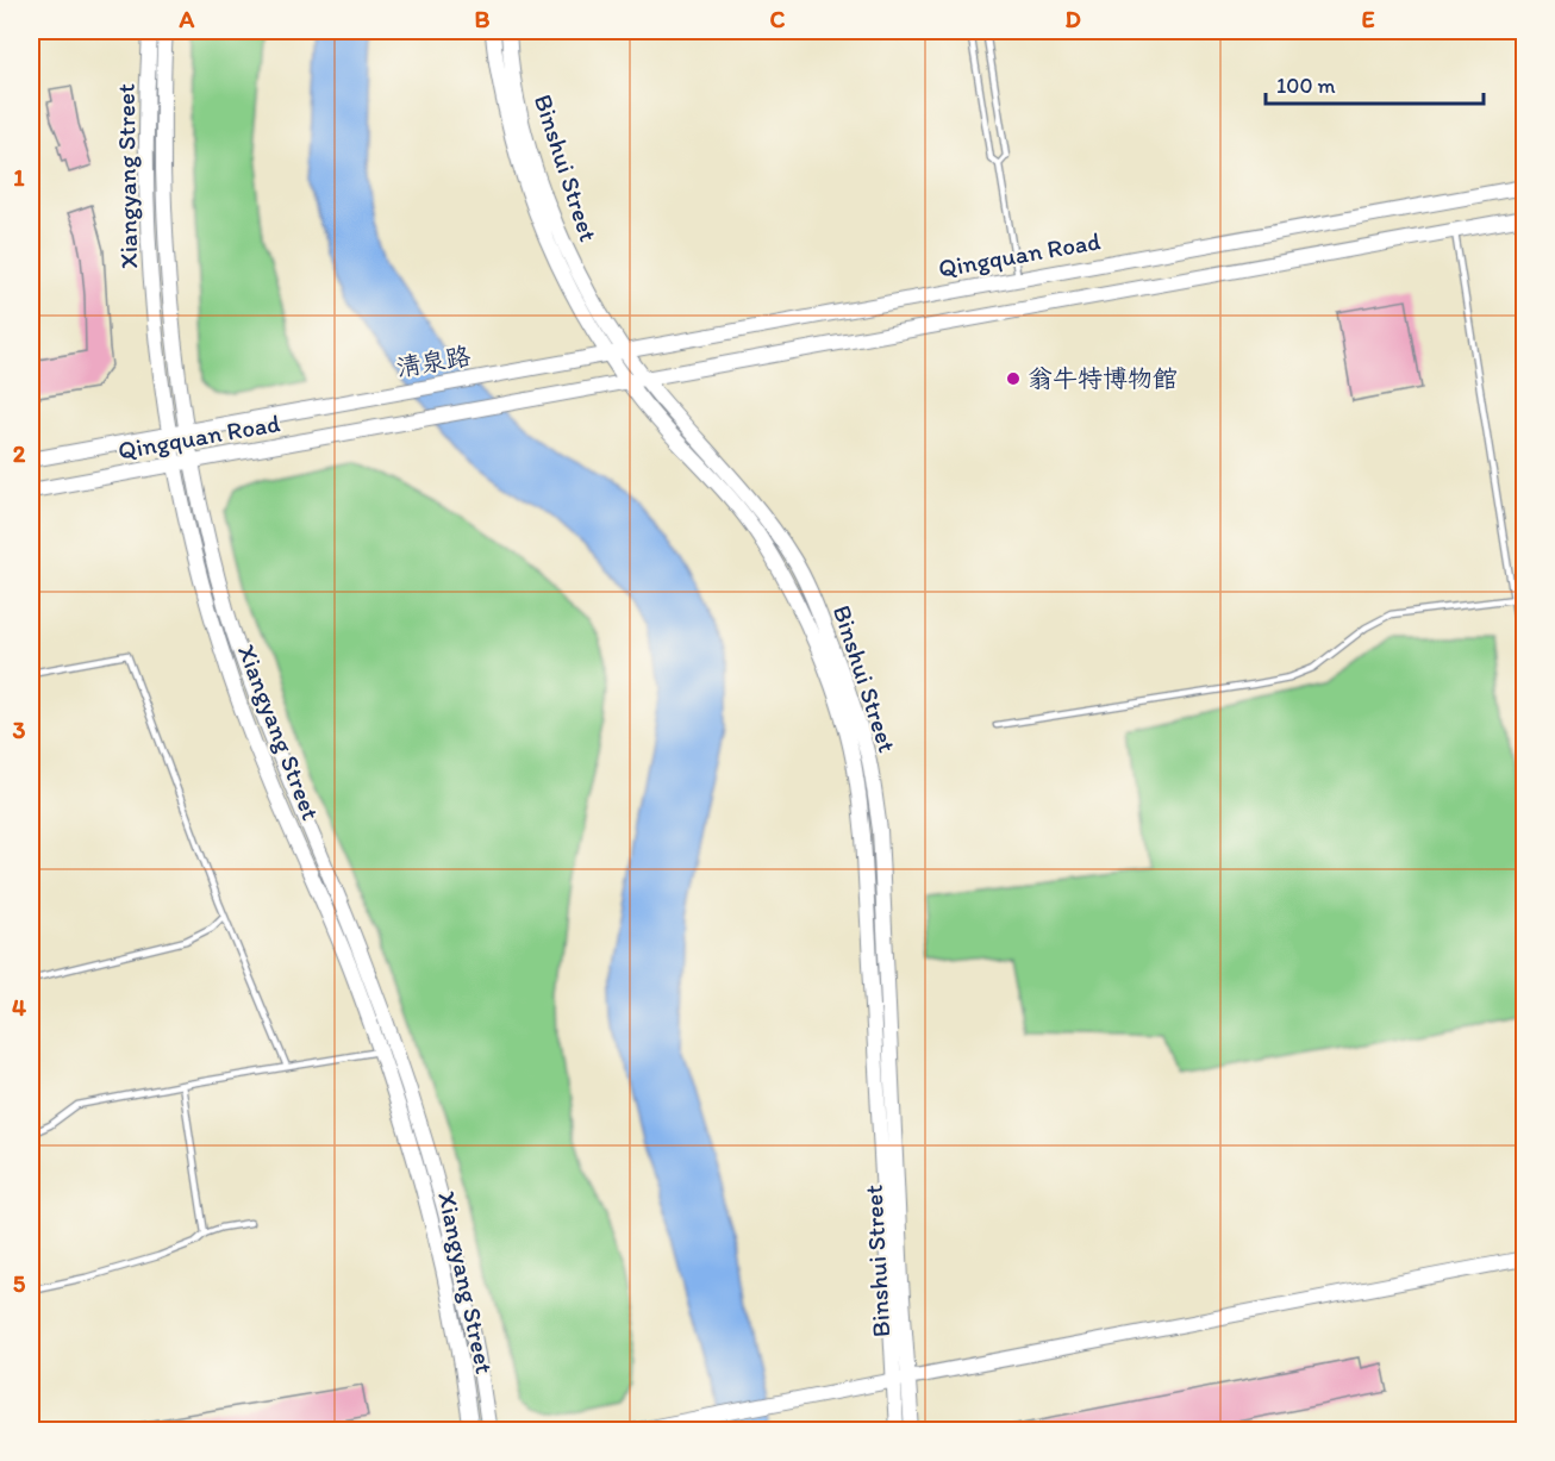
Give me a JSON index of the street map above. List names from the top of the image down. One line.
{"streets":{"street":["Binshui Street","Xiangyang Street","Qingquan Road","清泉路"]},"crossings":[["Binshui Street","Qingquan Road"],["Xiangyang Street","Qingquan Road"],["Qingquan Road","清泉路"]],"places":["翁牛特博物館"],"scale_bar":"100 m","grid":{"columns":["A","B","C","D","E"],"rows":["1","2","3","4","5"]}}
